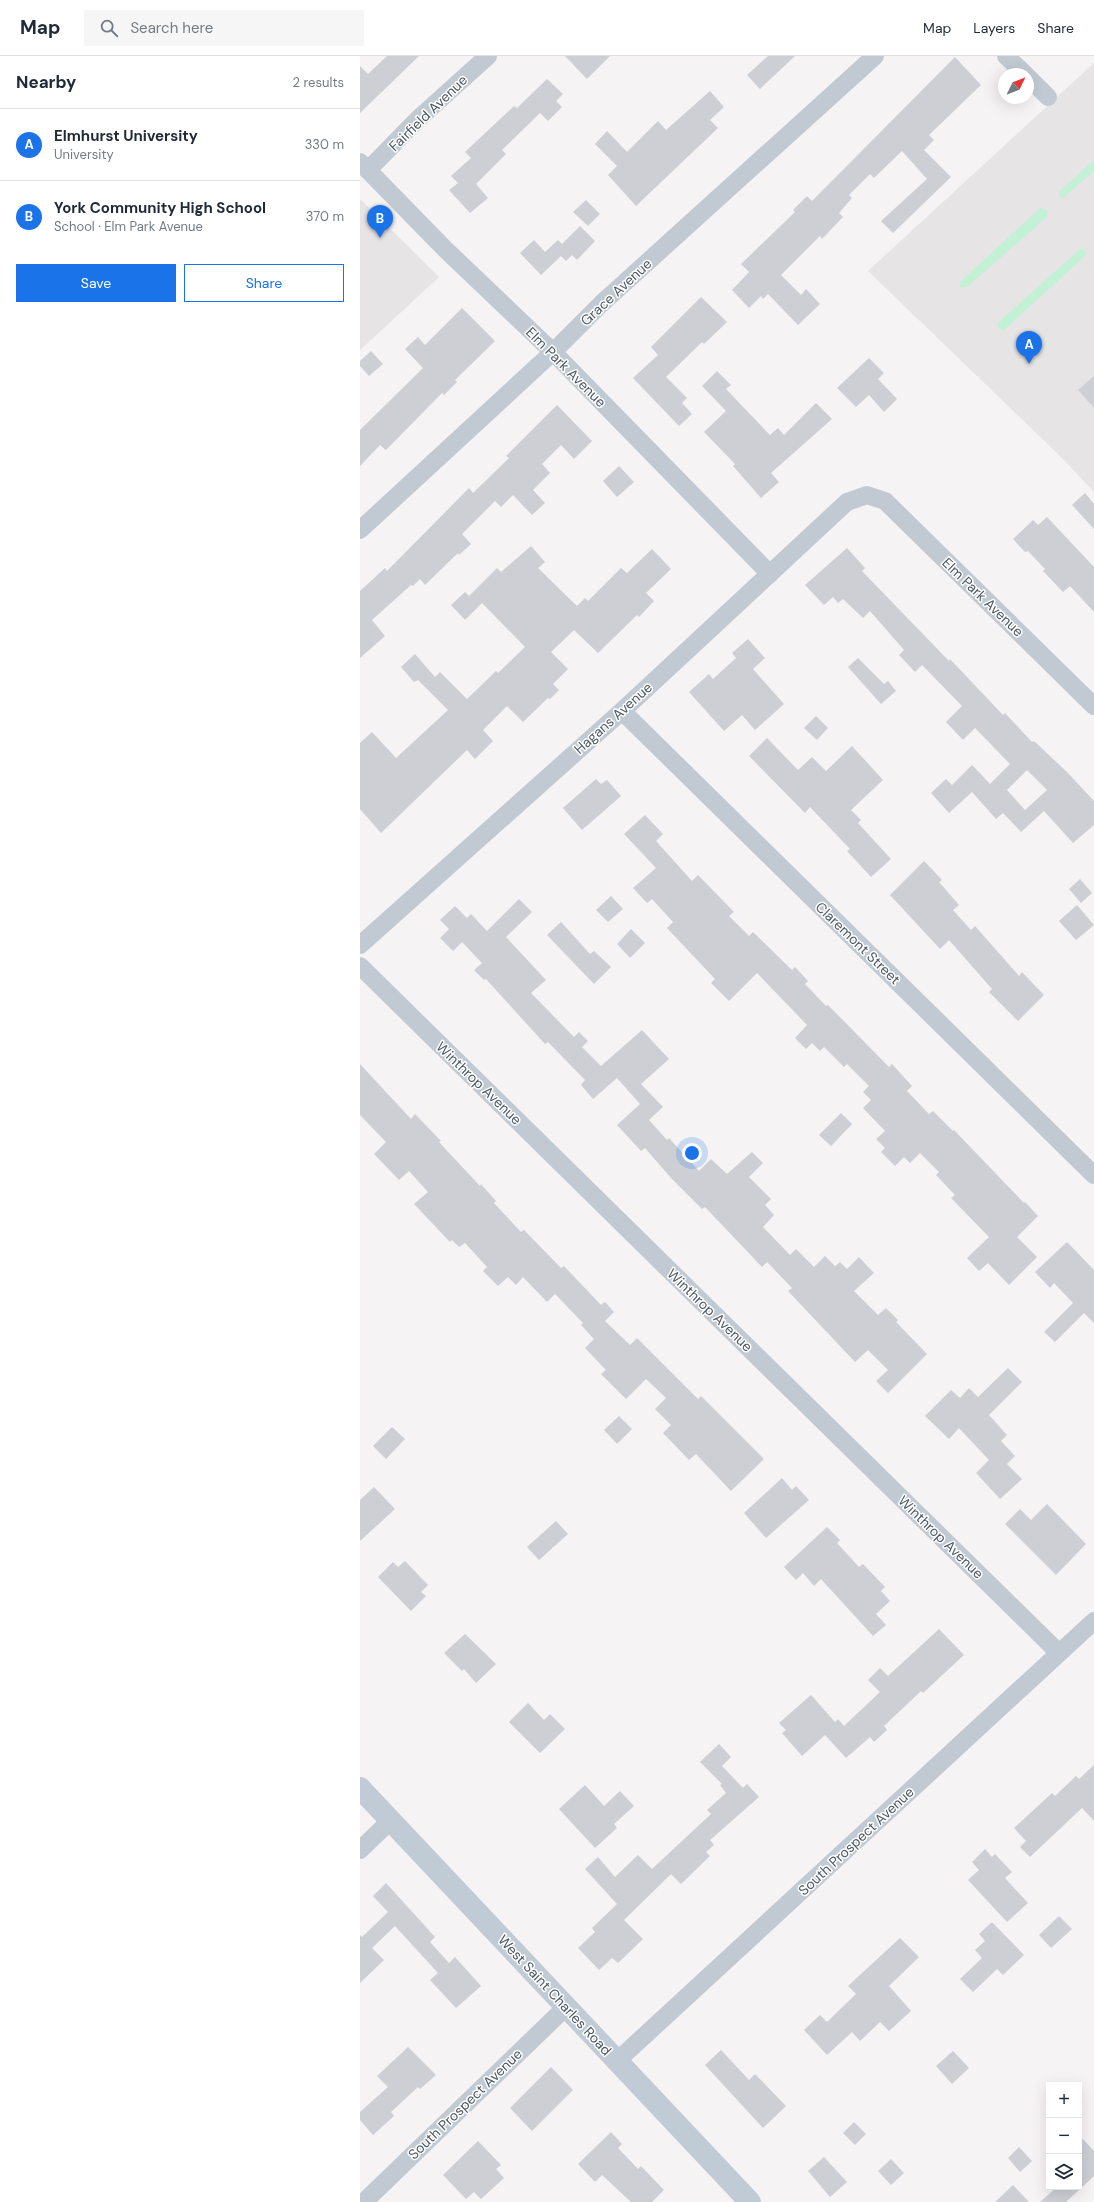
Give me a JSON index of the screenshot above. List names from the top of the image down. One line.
{"streets":{"main road":["West Saint Charles Road"],"street":["Fairfield Avenue","Grace Avenue","Elm Park Avenue","Hagans Avenue","Claremont Street","Winthrop Avenue","South Prospect Avenue"]},"crossings":[["Fairfield Avenue","Elm Park Avenue"],["Grace Avenue","Elm Park Avenue"],["Elm Park Avenue","Hagans Avenue"],["Hagans Avenue","Claremont Street"],["Winthrop Avenue","South Prospect Avenue"],["South Prospect Avenue","West Saint Charles Road"]],"north":"top right","page":{"header":"Map","search":"Search here","nav":["Map","Layers","Share"],"heading":["Nearby","2 results"],"list":[{"mark":"A","name":"Elmhurst University","note":"University","value":"330 m"},{"mark":"B","name":"York Community High School","note":"School · Elm Park Avenue","value":"370 m"}],"pins":["B","A"],"buttons":["Save","Share"],"map_buttons":["+","−"]}}
